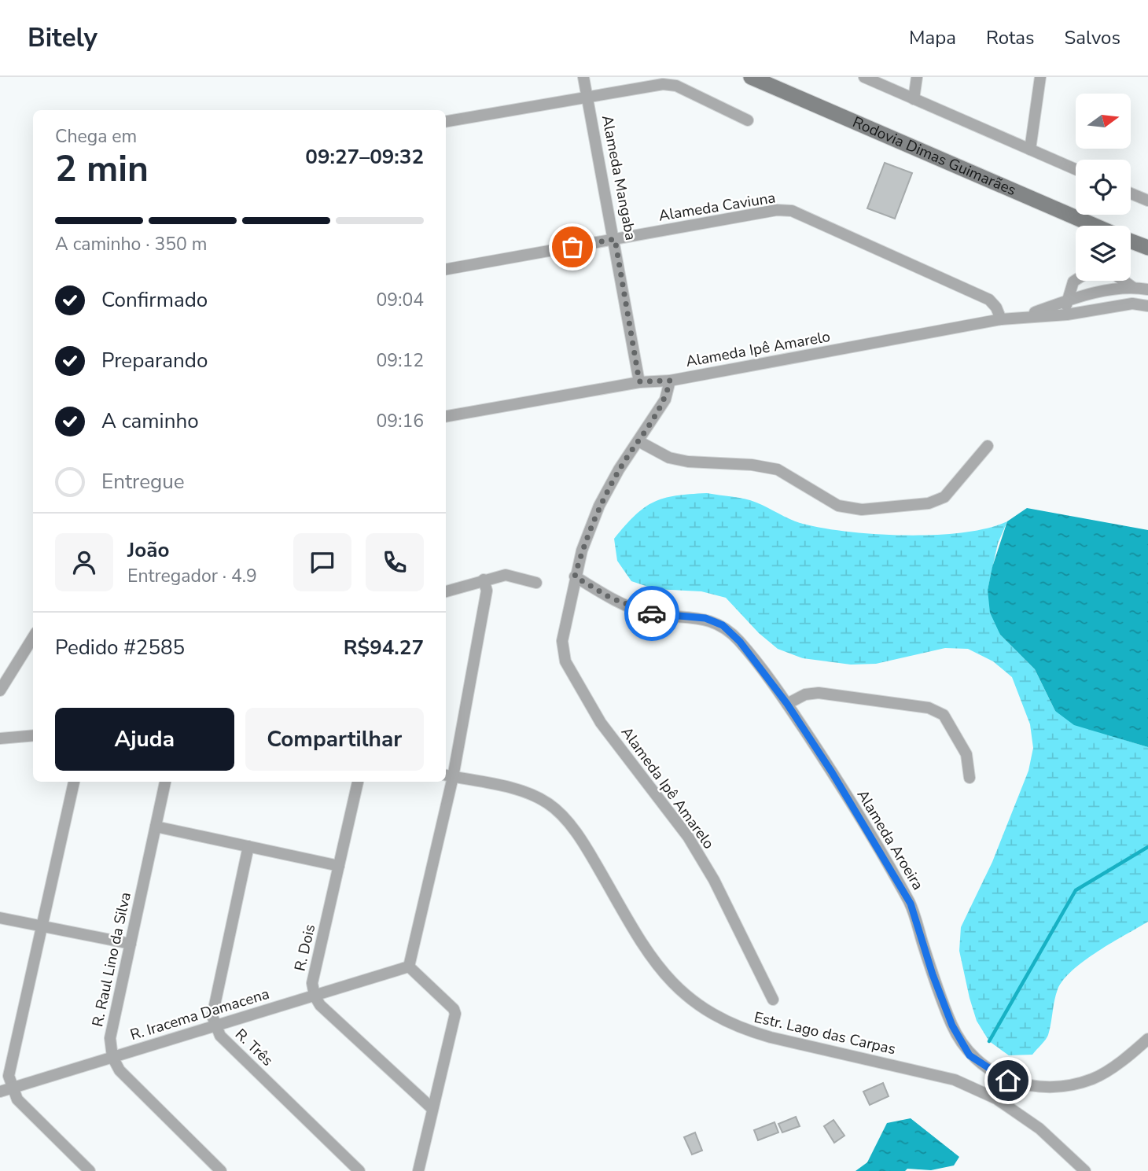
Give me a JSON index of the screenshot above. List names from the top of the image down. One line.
{"streets":{"main road":["Rodovia Dimas Guimarães"],"street":["Alameda Mangaba","Alameda Caviuna","Alameda Ipê Amarelo","Alameda Aroeira","R. Dois","R. Raul Lino da Silva","R. Iracema Damacena","Estr. Lago das Carpas","R. Três"]},"crossings":[["Alameda Mangaba","Alameda Caviuna"],["Alameda Caviuna","Alameda Ipê Amarelo"],["Alameda Ipê Amarelo","Alameda Aroeira"],["R. Dois","R. Iracema Damacena"],["R. Raul Lino da Silva","R. Iracema Damacena"],["R. Iracema Damacena","R. Três"]],"north":"right","page":{"header":"Bitely","nav":["Mapa","Rotas","Salvos"],"heading":["2 min","Chega em","09:27–09:32"],"panel":["João","Entregador · 4.9","Pedido #2585","R$94.27"],"bar":"A caminho · 350 m","list":[["Confirmado","09:04"],["Preparando","09:12"],["A caminho","09:16"],"Entregue"],"buttons":["Ajuda","Compartilhar"]}}
